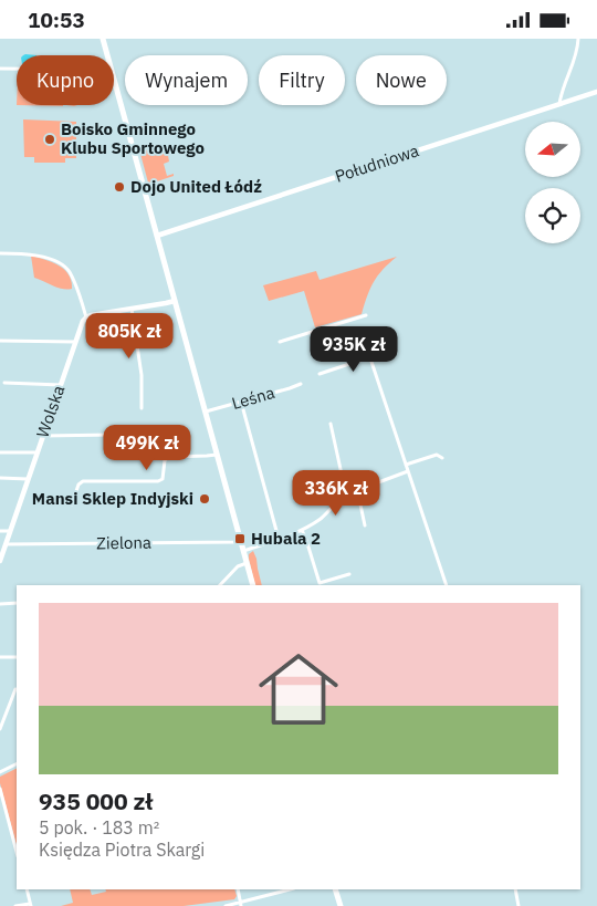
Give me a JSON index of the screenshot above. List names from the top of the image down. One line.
{"streets":{"street":["Południowa","Leśna","Wolska","Zielona"]},"crossings":[["Wolska","Zielona"]],"places":{"other":["Boisko Gminnego Klubu Sportowego","Dojo United Łódź","Mansi Sklep Indyjski"],"transit":["Hubala 2"]},"north":"left","page":{"status":"10:53","chip":["Kupno","Wynajem","Filtry","Nowe"],"price":["805K zł","935K zł","499K zł","336K zł"],"list":[{"name":"935 000 zł","note":"5 pok. · 183 m² · Księdza Piotra Skargi"}]}}
